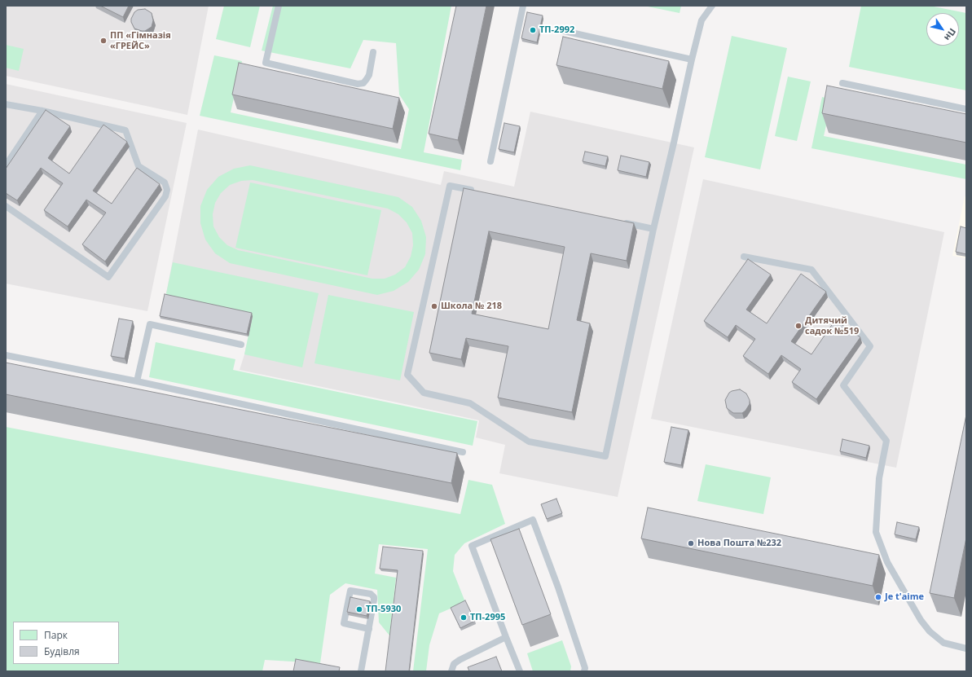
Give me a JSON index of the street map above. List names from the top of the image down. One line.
{"places":["ТП-2992","ПП «Гімназія «ГРЕЙС»","Школа № 218","Дитячий садок №519","Нова Пошта №232","Je t'aime","ТП-5930","ТП-2995"],"legend":["Парк","Будівля"],"north":"bottom right"}
